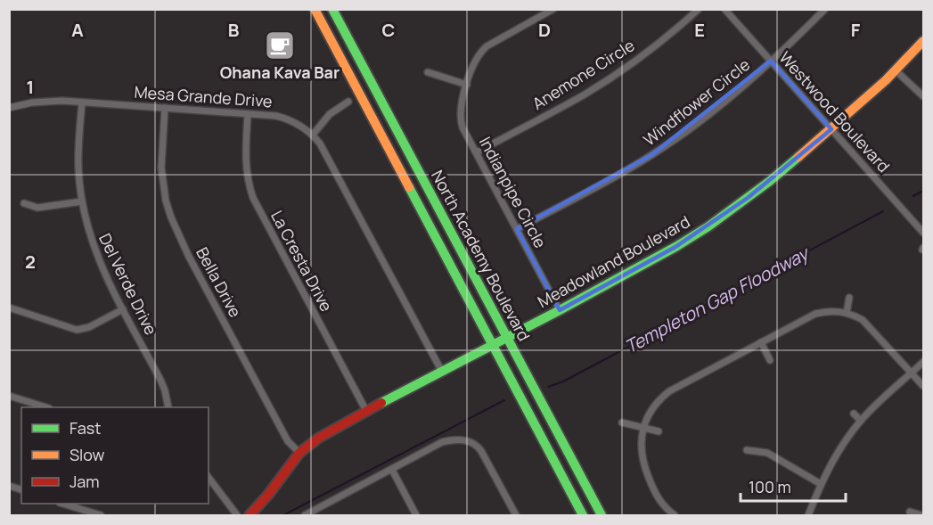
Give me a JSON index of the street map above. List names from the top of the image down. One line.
{"streets":{"main road":["North Academy Boulevard","Meadowland Boulevard"],"street":["Anemone Circle","Mesa Grande Drive","Windflower Circle","Westwood Boulevard","Indianpipe Circle","La Cresta Drive","Bella Drive","Del Verde Drive"]},"crossings":[["Anemone Circle","Indianpipe Circle"],["Mesa Grande Drive","La Cresta Drive"],["Mesa Grande Drive","Meadowland Boulevard"],["Mesa Grande Drive","Bella Drive"],["Mesa Grande Drive","Del Verde Drive"],["Windflower Circle","Westwood Boulevard"],["Windflower Circle","Indianpipe Circle"],["Westwood Boulevard","Meadowland Boulevard"],["Indianpipe Circle","Meadowland Boulevard"],["North Academy Boulevard","Meadowland Boulevard"],["La Cresta Drive","Meadowland Boulevard"],["Meadowland Boulevard","Bella Drive"]],"water":["Templeton Gap Floodway"],"places":{"cafe":["Ohana Kava Bar"]},"legend":["Fast","Slow","Jam"],"scale_bar":"100 m","grid":{"columns":["A","B","C","D","E","F"],"rows":["1","2"]}}
